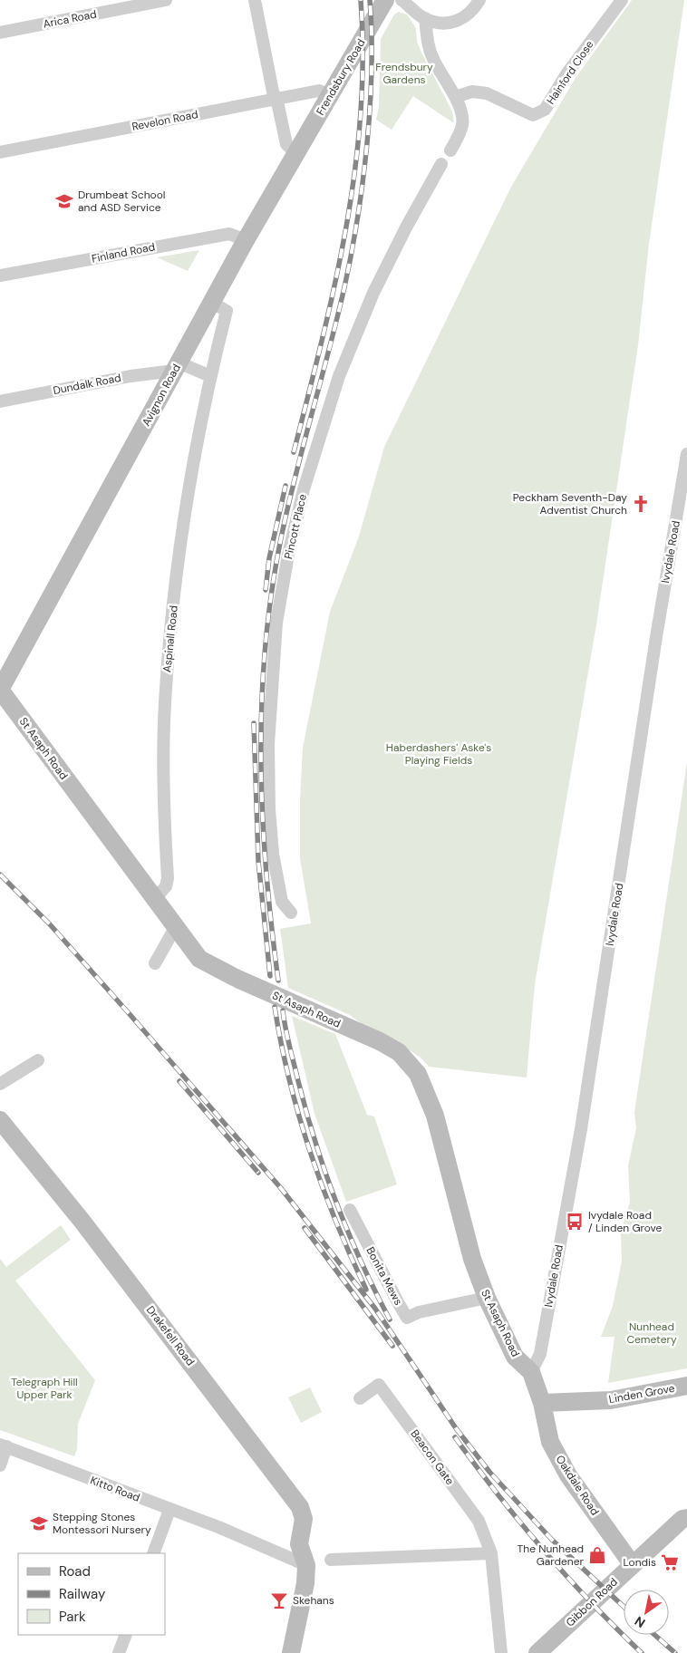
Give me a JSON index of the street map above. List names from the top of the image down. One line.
{"streets":{"street":["Arica Road","Hainford Close","Frendsbury Road","Revelon Road","Finland Road","Dundalk Road","Avignon Road","Pincott Place","Ivydale Road","Aspinall Road","St Asaph Road","Bonita Mews","Drakefell Road","Linden Grove","Beacon Gate","Oakdale Road","Kitto Road","Gibbon Road"]},"crossings":[["Frendsbury Road","Revelon Road"],["Frendsbury Road","Avignon Road"],["Finland Road","Avignon Road"],["Dundalk Road","Avignon Road"],["Avignon Road","Aspinall Road"],["Avignon Road","St Asaph Road"],["Ivydale Road","St Asaph Road"],["Ivydale Road","Oakdale Road"],["Aspinall Road","St Asaph Road"],["St Asaph Road","Bonita Mews"],["St Asaph Road","Oakdale Road"],["Drakefell Road","Kitto Road"],["Linden Grove","Oakdale Road"],["Oakdale Road","Gibbon Road"]],"parks":["Frendsbury Gardens","Haberdashers' Aske's Playing Fields","Nunhead Cemetery","Telegraph Hill Upper Park"],"places":{"school or university":["Drumbeat School and ASD Service","Stepping Stones Montessori Nursery"],"church":["Peckham Seventh-Day Adventist Church"],"bus stop":["Ivydale Road / Linden Grove"],"shop":["The Nunhead Gardener"],"supermarket":["Londis"],"bar":["Skehans"]},"legend":["Road","Railway","Park"],"north":"bottom left"}
